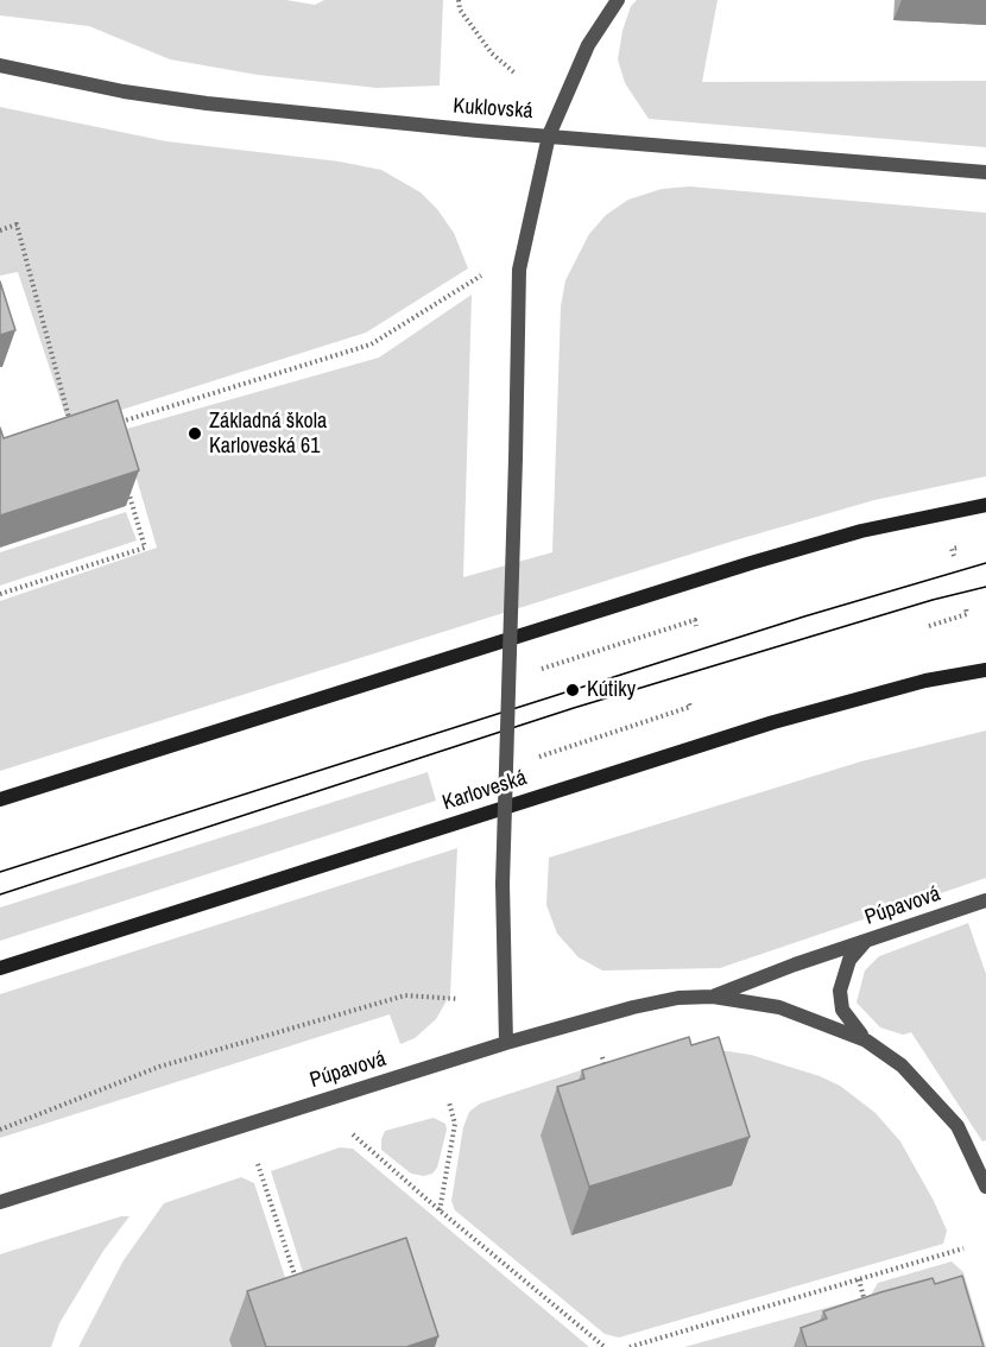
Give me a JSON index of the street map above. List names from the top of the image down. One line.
{"streets":{"main road":["Karloveská"],"street":["Kuklovská","Púpavová"]},"places":["Základná škola Karloveská 61","Kútiky"]}
